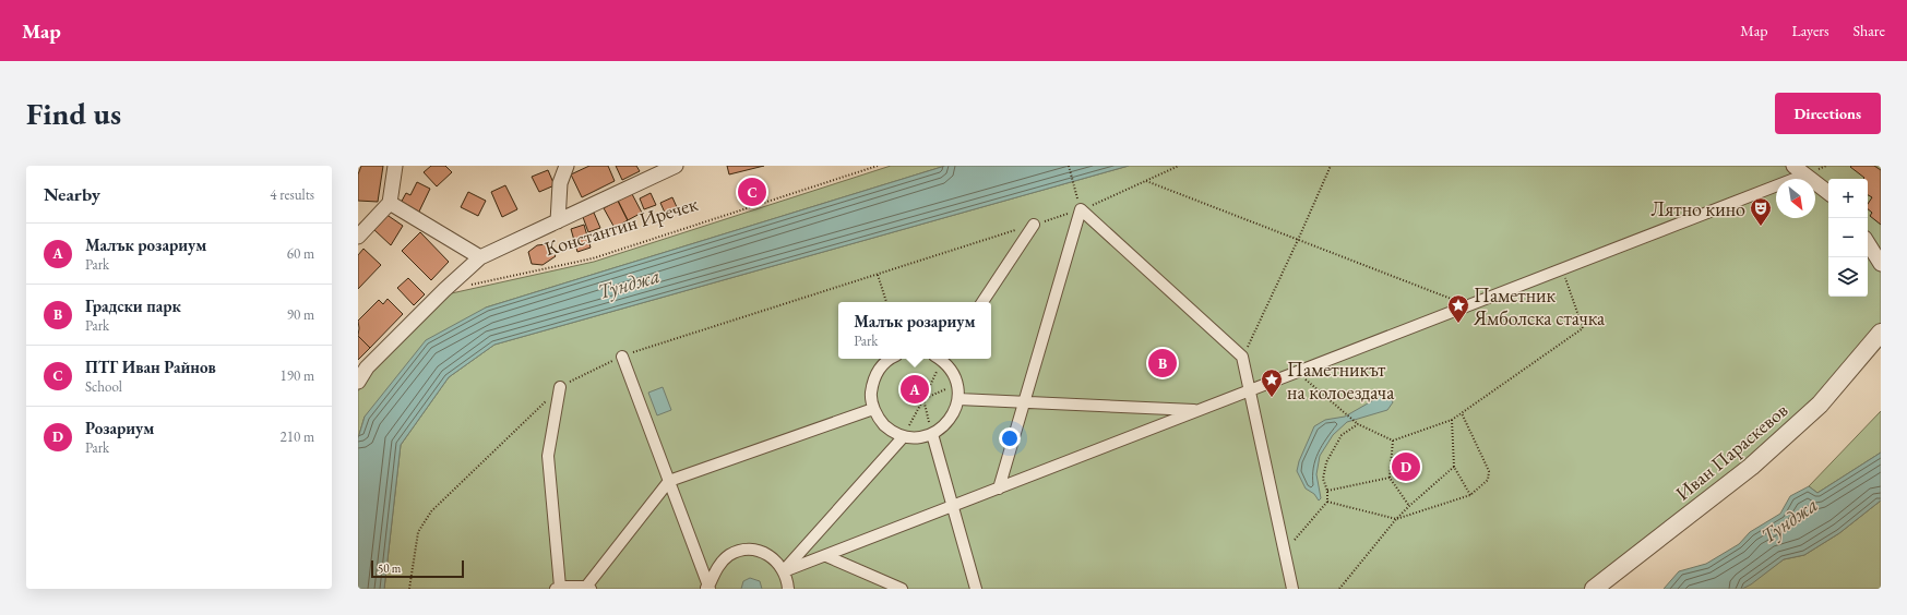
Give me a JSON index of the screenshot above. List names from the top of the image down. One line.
{"streets":{"street":["Иван Параскевов"],"path":["Константин Иречек"]},"water":["Тунджа"],"places":{"theatre":["Лятно кино"],"place":["Паметник Ямболска стачка","Паметникът на колоездача"]},"scale_bar":"50 m","north":"bottom right","page":{"header":"Map","nav":["Map","Layers","Share"],"buttons":"Directions","title":"Find us","heading":["Nearby","4 results"],"pins":["C","B","A","D"],"map_buttons":["+","−"],"list":[{"mark":"A","name":"Малък розариум","note":"Park","value":"60 m"},{"mark":"B","name":"Градски парк","note":"Park","value":"90 m"},{"mark":"C","name":"ПТГ Иван Райнов","note":"School","value":"190 m"},{"mark":"D","name":"Розариум","note":"Park","value":"210 m"}],"popup":["Малък розариум","Park"],"scale":"50 m"}}
